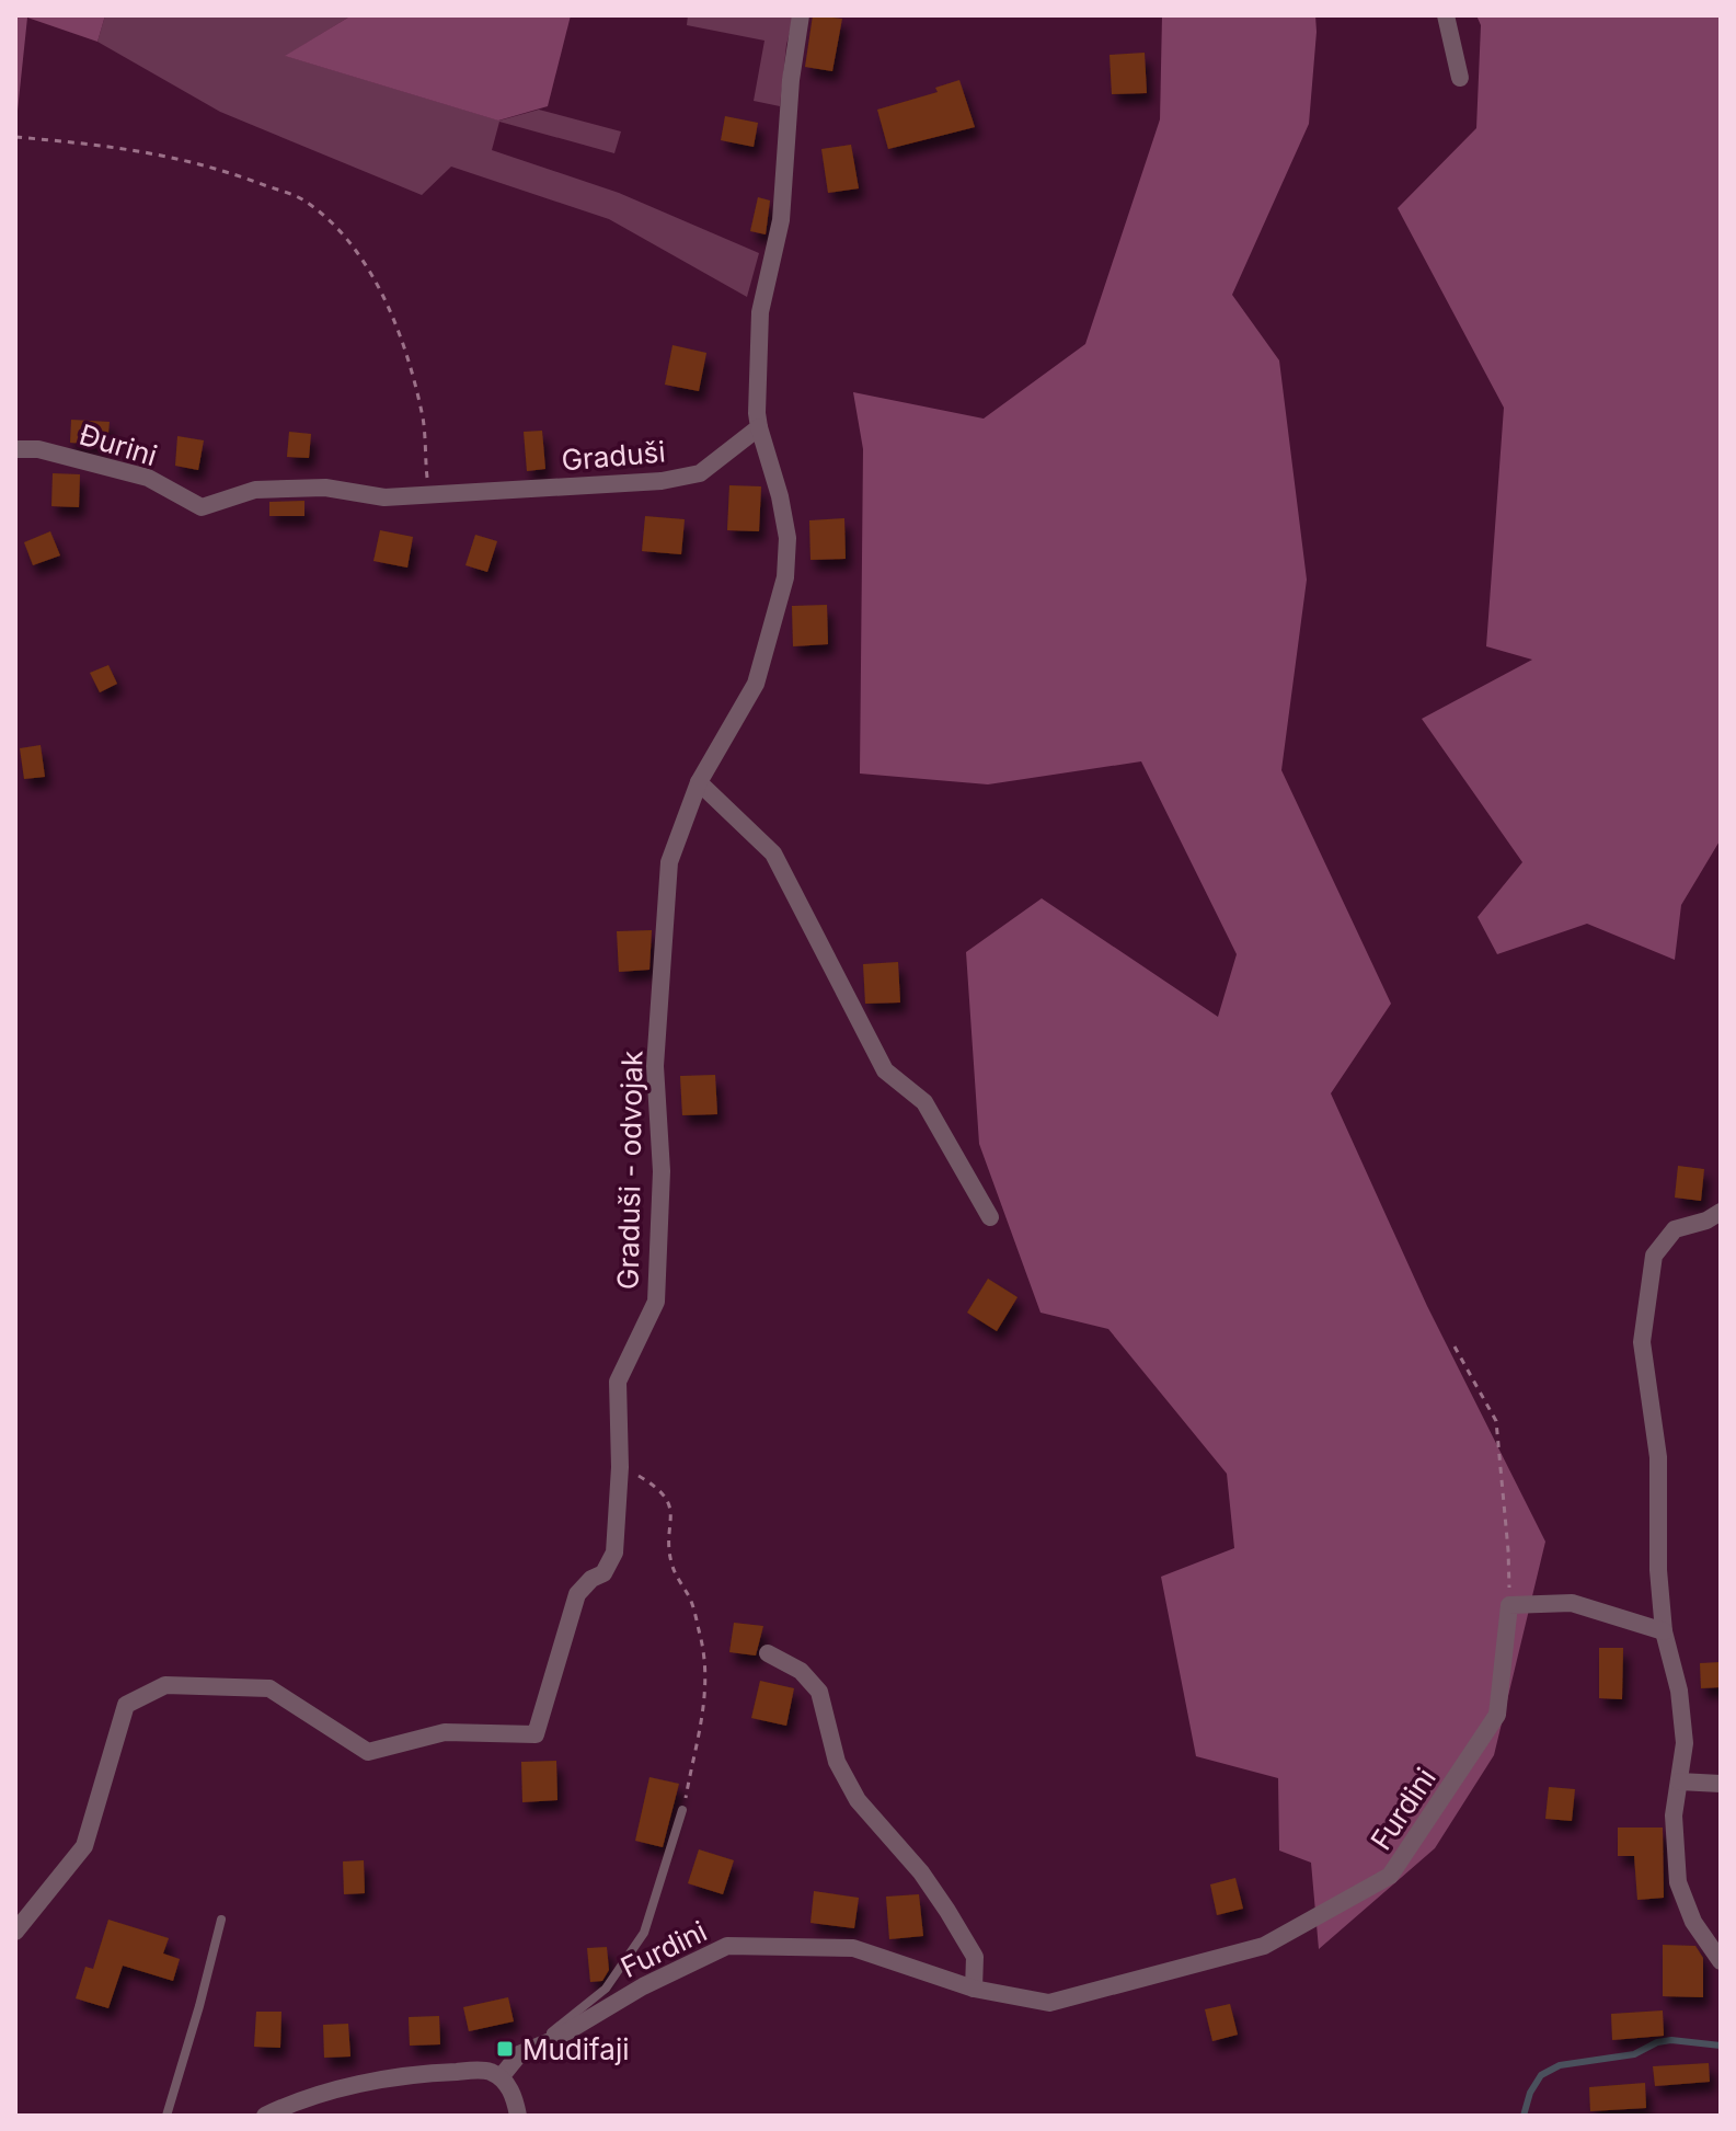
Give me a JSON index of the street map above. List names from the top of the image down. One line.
{"streets":{"street":["Đurini","Graduši","Graduši - odvojak","Furdini"]},"crossings":[["Đurini","Graduši"],["Graduši","Graduši - odvojak"]],"places":{"transit":["Mudifaji"]}}
